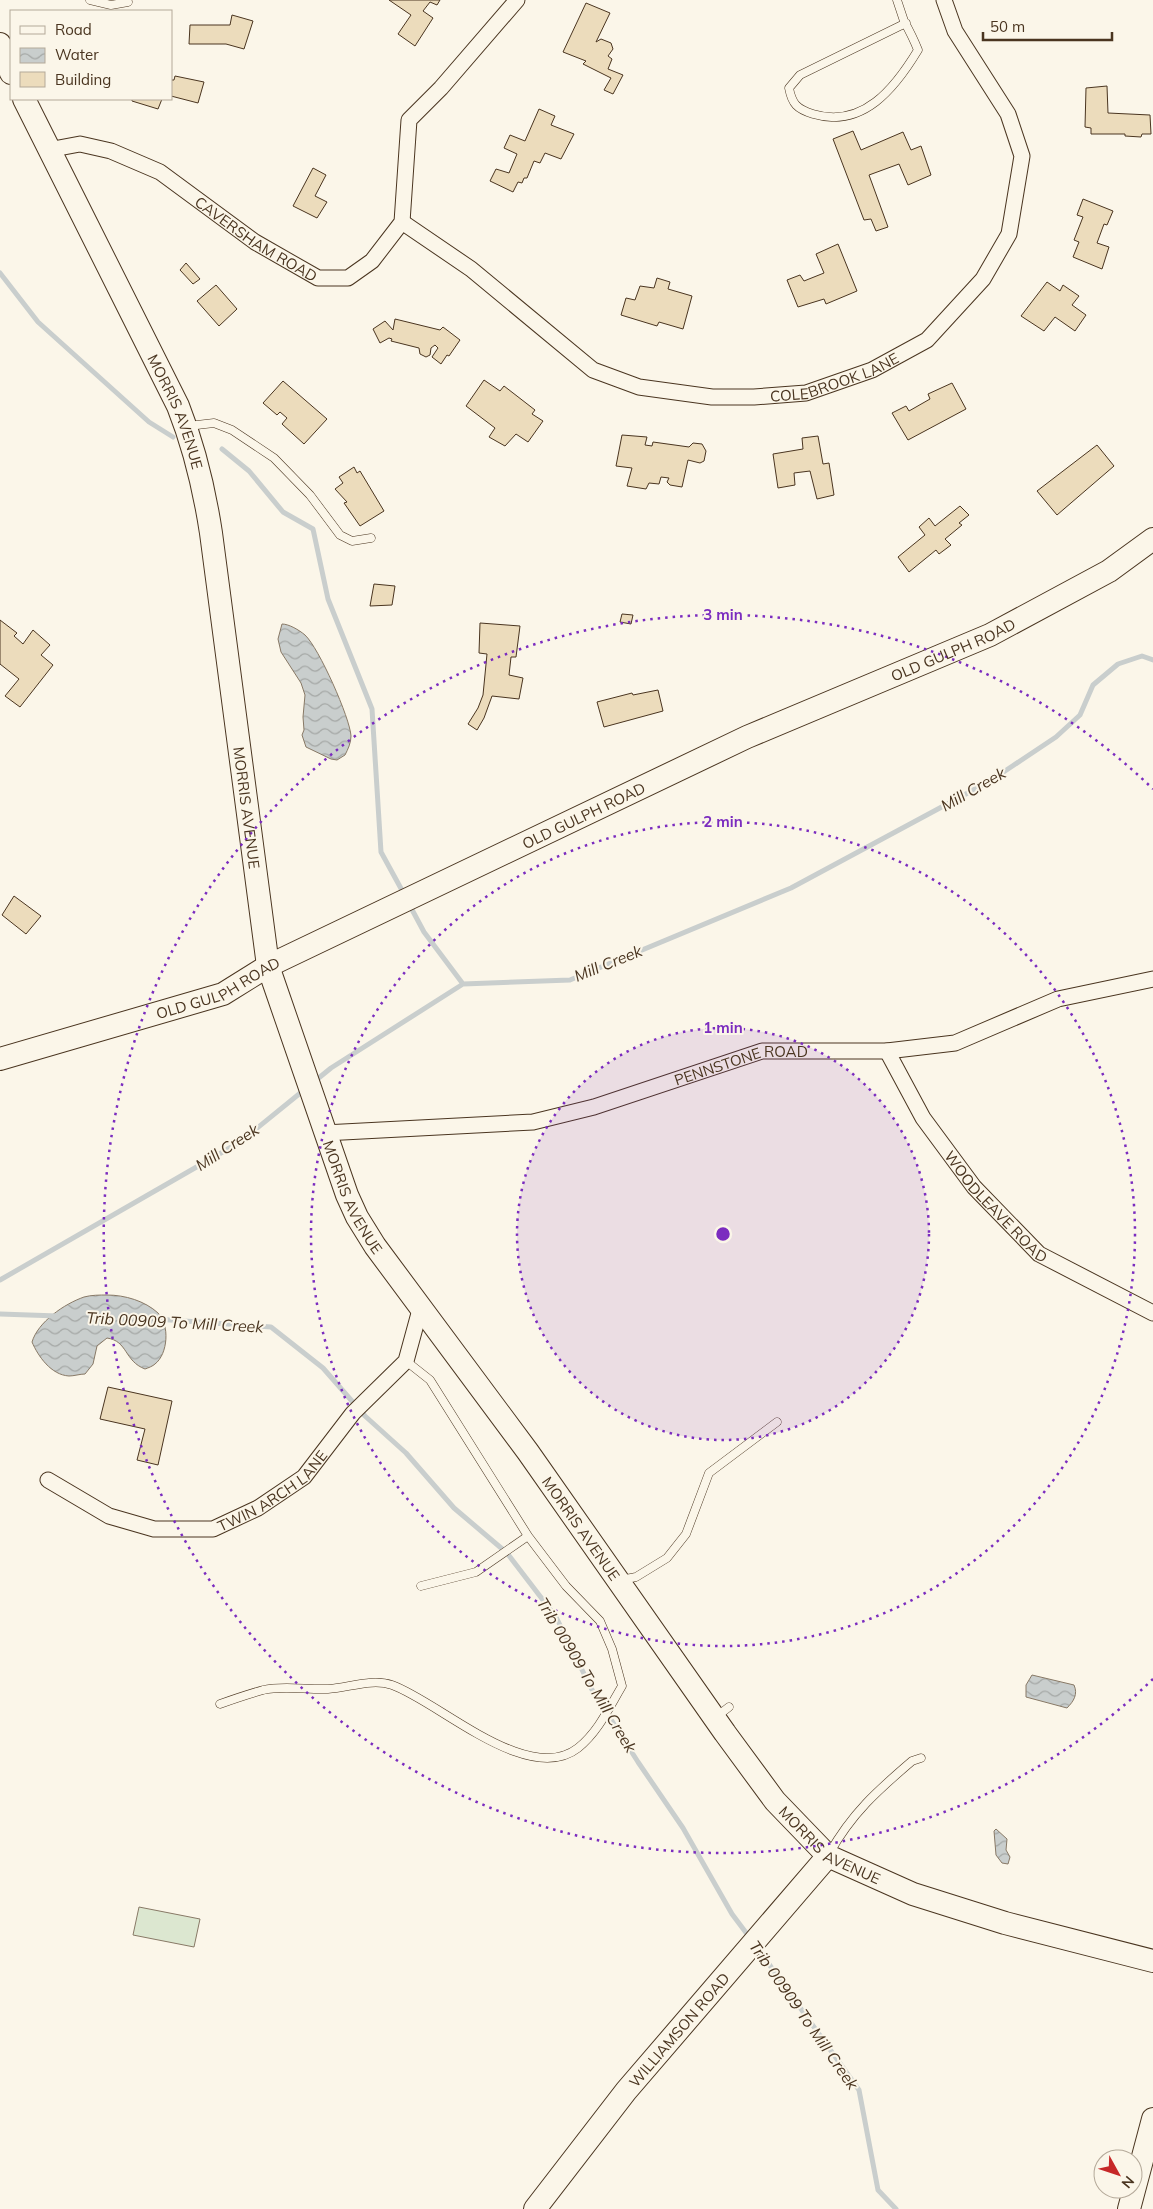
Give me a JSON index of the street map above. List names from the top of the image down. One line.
{"streets":{"street":["CAVERSHAM ROAD","COLEBROOK LANE","MORRIS AVENUE","OLD GULPH ROAD","PENNSTONE ROAD","WOODLEAVE ROAD","TWIN ARCH LANE","WILLIAMSON ROAD"]},"crossings":[["CAVERSHAM ROAD","COLEBROOK LANE"],["CAVERSHAM ROAD","MORRIS AVENUE"],["MORRIS AVENUE","OLD GULPH ROAD"],["MORRIS AVENUE","PENNSTONE ROAD"],["MORRIS AVENUE","WILLIAMSON ROAD"],["PENNSTONE ROAD","WOODLEAVE ROAD"]],"water":["Mill Creek","Trib 00909 To Mill Creek"],"legend":["Road","Water","Building"],"scale_bar":"50 m","north":"bottom right","rings":["3 min","2 min","1 min"]}
